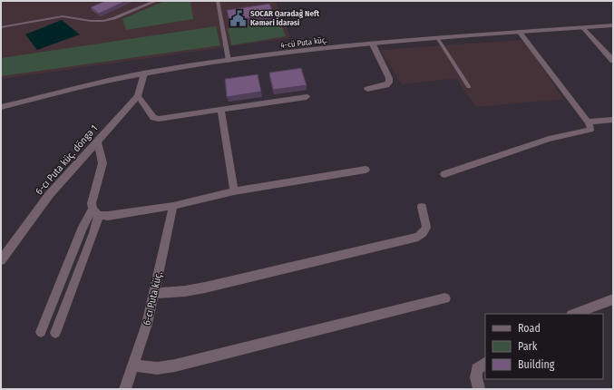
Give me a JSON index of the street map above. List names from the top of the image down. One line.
{"streets":{"street":["4-cü Puta küç.","6-cı Puta küç. döngə 1","6-cı Puta küç."]},"crossings":[["4-cü Puta küç.","6-cı Puta küç. döngə 1"]],"places":{"public building":["SOCAR Qaradağ Neft Kəməri İdarəsi"]},"legend":["Road","Park","Building"]}
